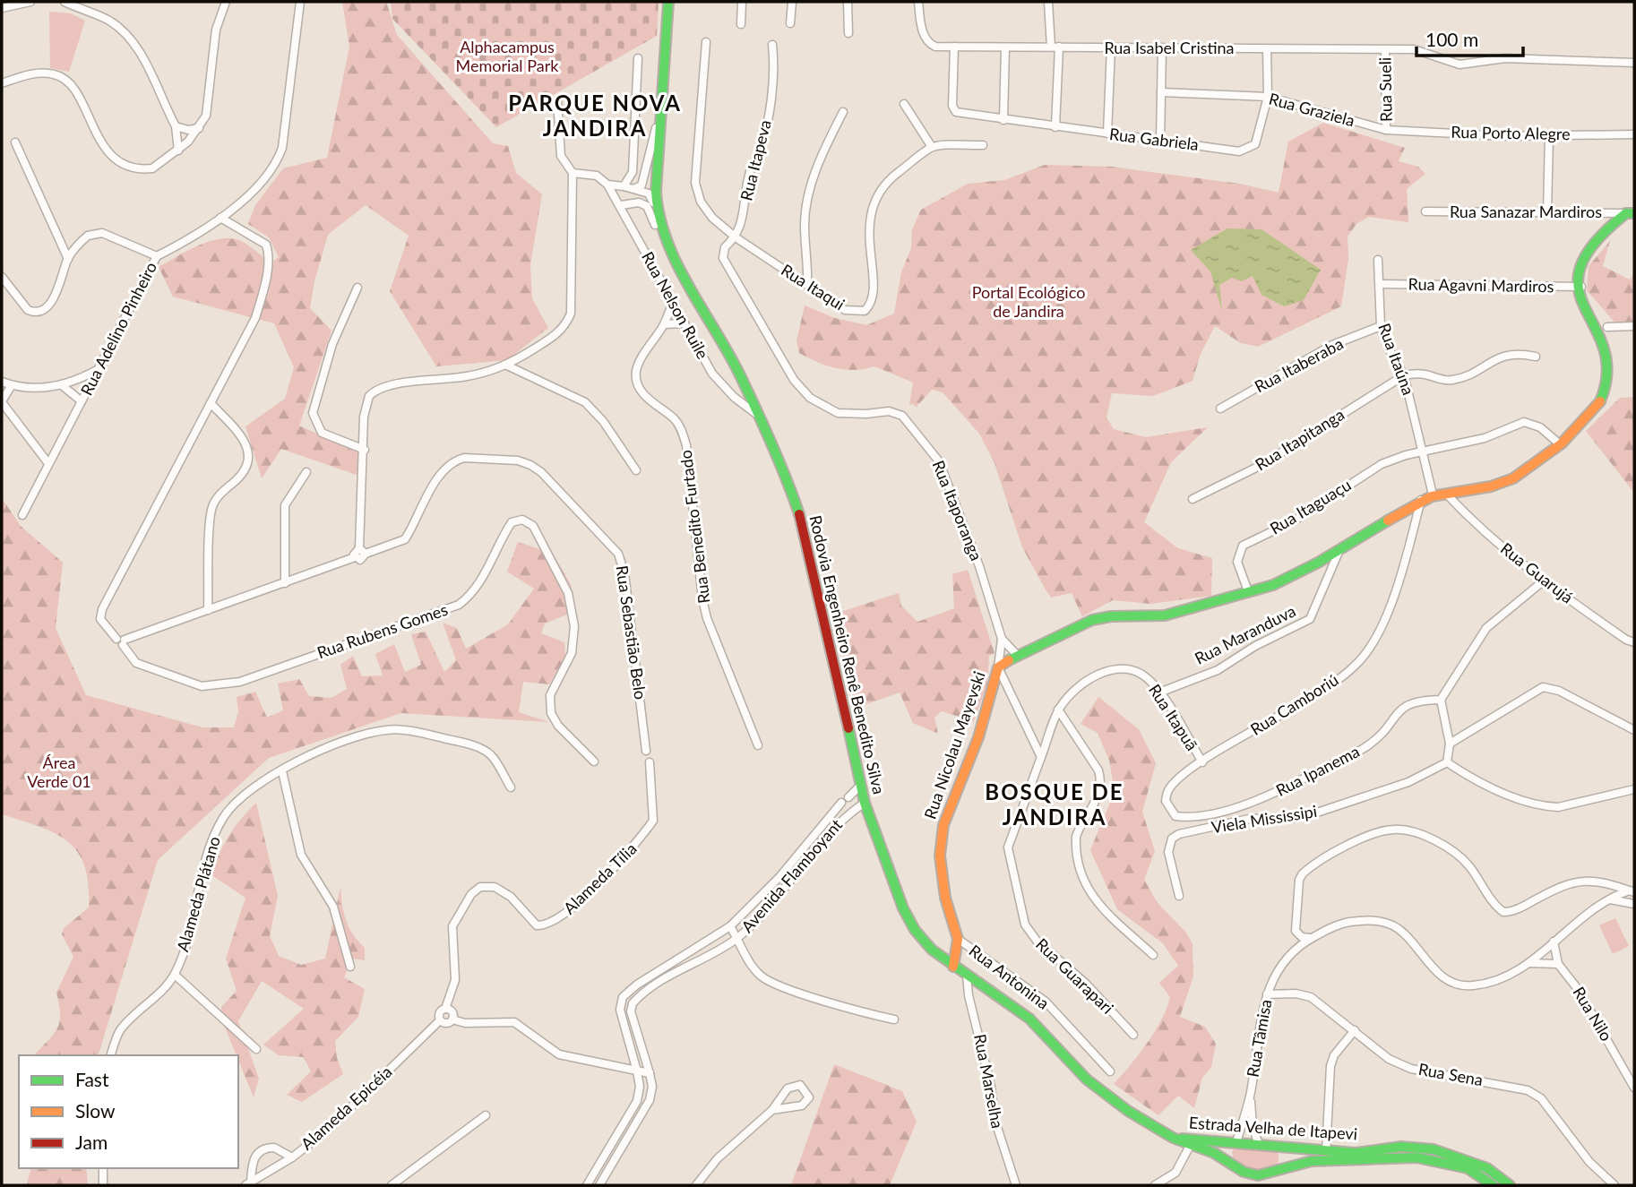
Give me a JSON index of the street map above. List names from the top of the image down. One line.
{"streets":{"main road":["Rodovia Engenheiro Renê Benedito Silva","Rua Nicolau Mayevski","Estrada Velha de Itapevi"],"street":["Rua Isabel Cristina","Rua Sueli","Rua Graziela","Rua Porto Alegre","Rua Gabriela","Rua Itapeva","Rua Sanazar Mardiros","Rua Agavni Mardiros","Rua Itaqui","Rua Nelson Ruile","Rua Adelino Pinheiro","Rua Itaúna","Rua Itaberaba","Rua Itapitanga","Rua Itaguaçu","Rua Itaporanga","Rua Benedito Furtado","Rua Guarujá","Rua Rubens Gomes","Rua Sebastião Belo","Rua Maranduva","Rua Camboriú","Rua Itapuã","Rua Ipanema","Viela Mississipi","Avenida Flamboyant","Alameda Tília","Alameda Plátano","Rua Guarapari","Rua Antonina","Rua Nilo","Rua Tâmisa","Rua Sena","Rua Marselha","Alameda Epicéia"]},"crossings":[["Rua Isabel Cristina","Rua Sueli"],["Rua Isabel Cristina","Rua Gabriela"],["Rua Sueli","Rua Graziela"],["Rua Sueli","Rua Porto Alegre"],["Rua Graziela","Rua Porto Alegre"],["Rua Graziela","Rua Gabriela"],["Rua Itapeva","Rua Itaqui"],["Rua Itapeva","Rua Itaporanga"],["Rua Agavni Mardiros","Rua Itaúna"],["Rua Itaqui","Rua Itaporanga"],["Rua Nelson Ruile","Rua Benedito Furtado"],["Rua Nelson Ruile","Rodovia Engenheiro Renê Benedito Silva"],["Rua Adelino Pinheiro","Rua Rubens Gomes"],["Rua Itaúna","Rua Itaberaba"],["Rua Itaúna","Rua Itapitanga"],["Rua Itaúna","Rua Itaguaçu"],["Rua Itaúna","Rua Nicolau Mayevski"],["Rua Itaguaçu","Rua Nicolau Mayevski"],["Rua Itaporanga","Rua Nicolau Mayevski"],["Rua Maranduva","Rua Itapuã"],["Rua Maranduva","Rua Nicolau Mayevski"],["Rodovia Engenheiro Renê Benedito Silva","Rua Nicolau Mayevski"],["Rodovia Engenheiro Renê Benedito Silva","Avenida Flamboyant"],["Rodovia Engenheiro Renê Benedito Silva","Rua Marselha"],["Rodovia Engenheiro Renê Benedito Silva","Estrada Velha de Itapevi"],["Rua Camboriú","Rua Itapuã"],["Rua Camboriú","Rua Nicolau Mayevski"],["Rua Camboriú","Rua Ipanema"],["Rua Itapuã","Rua Guarapari"],["Rua Nicolau Mayevski","Rua Antonina"],["Alameda Tília","Alameda Epicéia"],["Rua Nilo","Rua Tâmisa"],["Rua Tâmisa","Rua Sena"],["Rua Tâmisa","Estrada Velha de Itapevi"]],"districts":["PARQUE NOVA JANDIRA","BOSQUE DE JANDIRA"],"parks":["Alphacampus Memorial Park","Portal Ecológico de Jandira","Área Verde 01"],"legend":["Fast","Slow","Jam"],"scale_bar":"100 m"}
